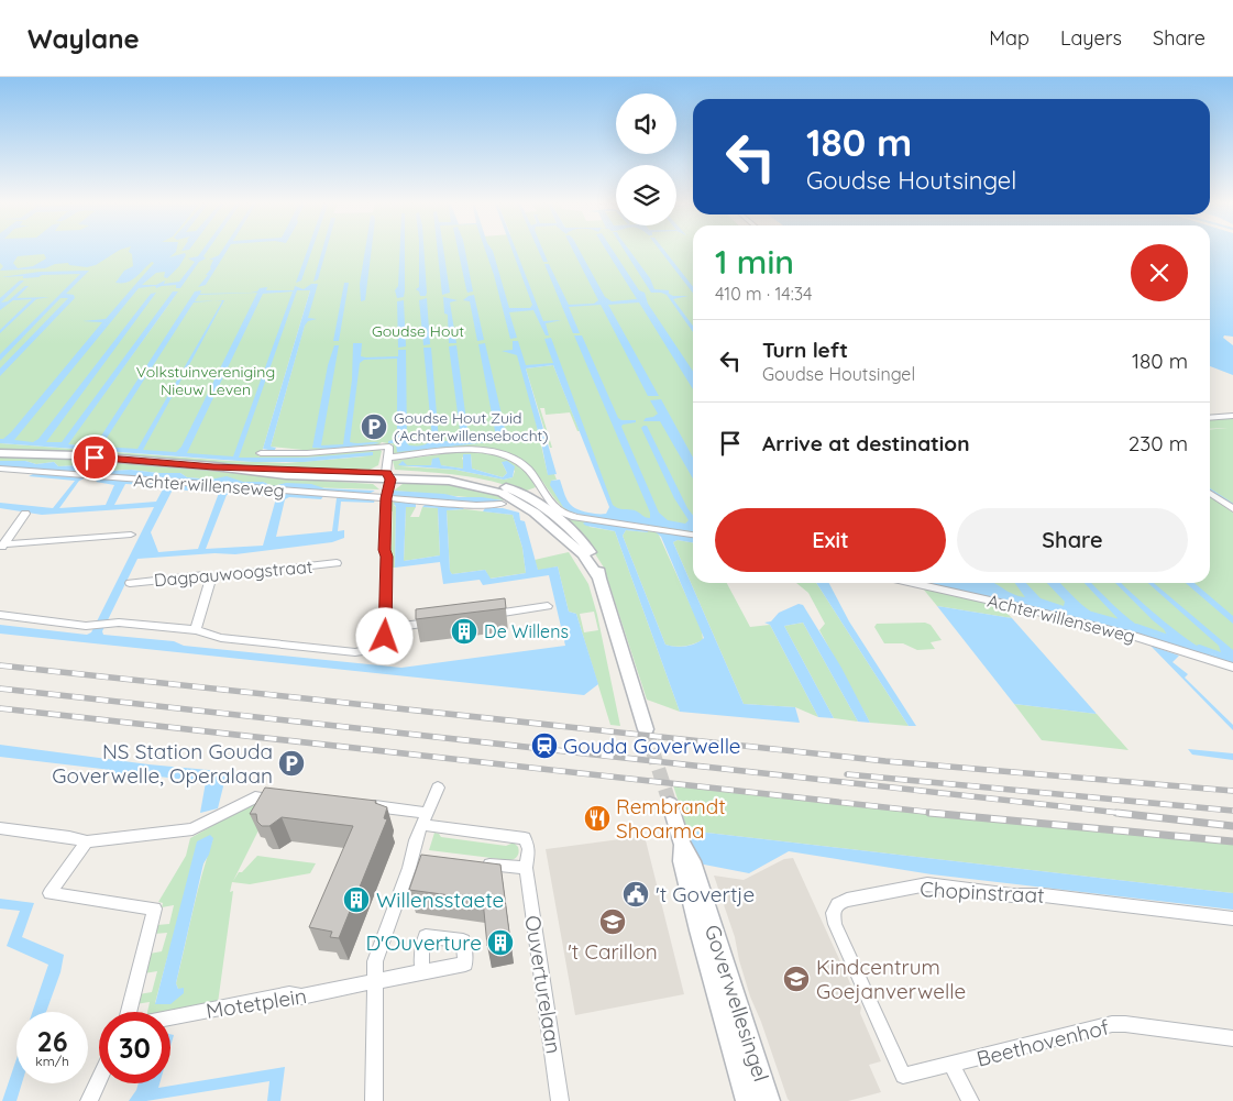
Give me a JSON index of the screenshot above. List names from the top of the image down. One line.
{"streets":{"main road":["Goverwellesingel"],"street":["Achterwillenseweg","Dagpauwoogstraat","Chopinstraat","Ouverturelaan","Motetplein","Beethovenhof"]},"crossings":[["Chopinstraat","Beethovenhof"]],"parks":["Goudse Hout","Volkstuinvereniging Nieuw Leven"],"places":{"parking":["Goudse Hout Zuid (Achterwillensebocht)","NS Station Gouda Goverwelle, Operalaan"],"building":["De Willens","Willensstaete","D'Ouverture"],"station":["Gouda Goverwelle"],"restaurant":["Rembrandt Shoarma"],"public building":["'t Govertje"],"school or university":["'t Carillon","Kindcentrum Goejanverwelle"]},"page":{"header":"Waylane","nav":["Map","Layers","Share"],"turn":["180 m","Goudse Houtsingel"],"heading":["1 min","410 m · 14:34"],"list":[{"name":"Turn left","note":"Goudse Houtsingel","value":"180 m"},{"name":"Arrive at destination","value":"230 m"}],"buttons":["Exit","Share"],"speed":"26 km/h","limit":"30"}}
